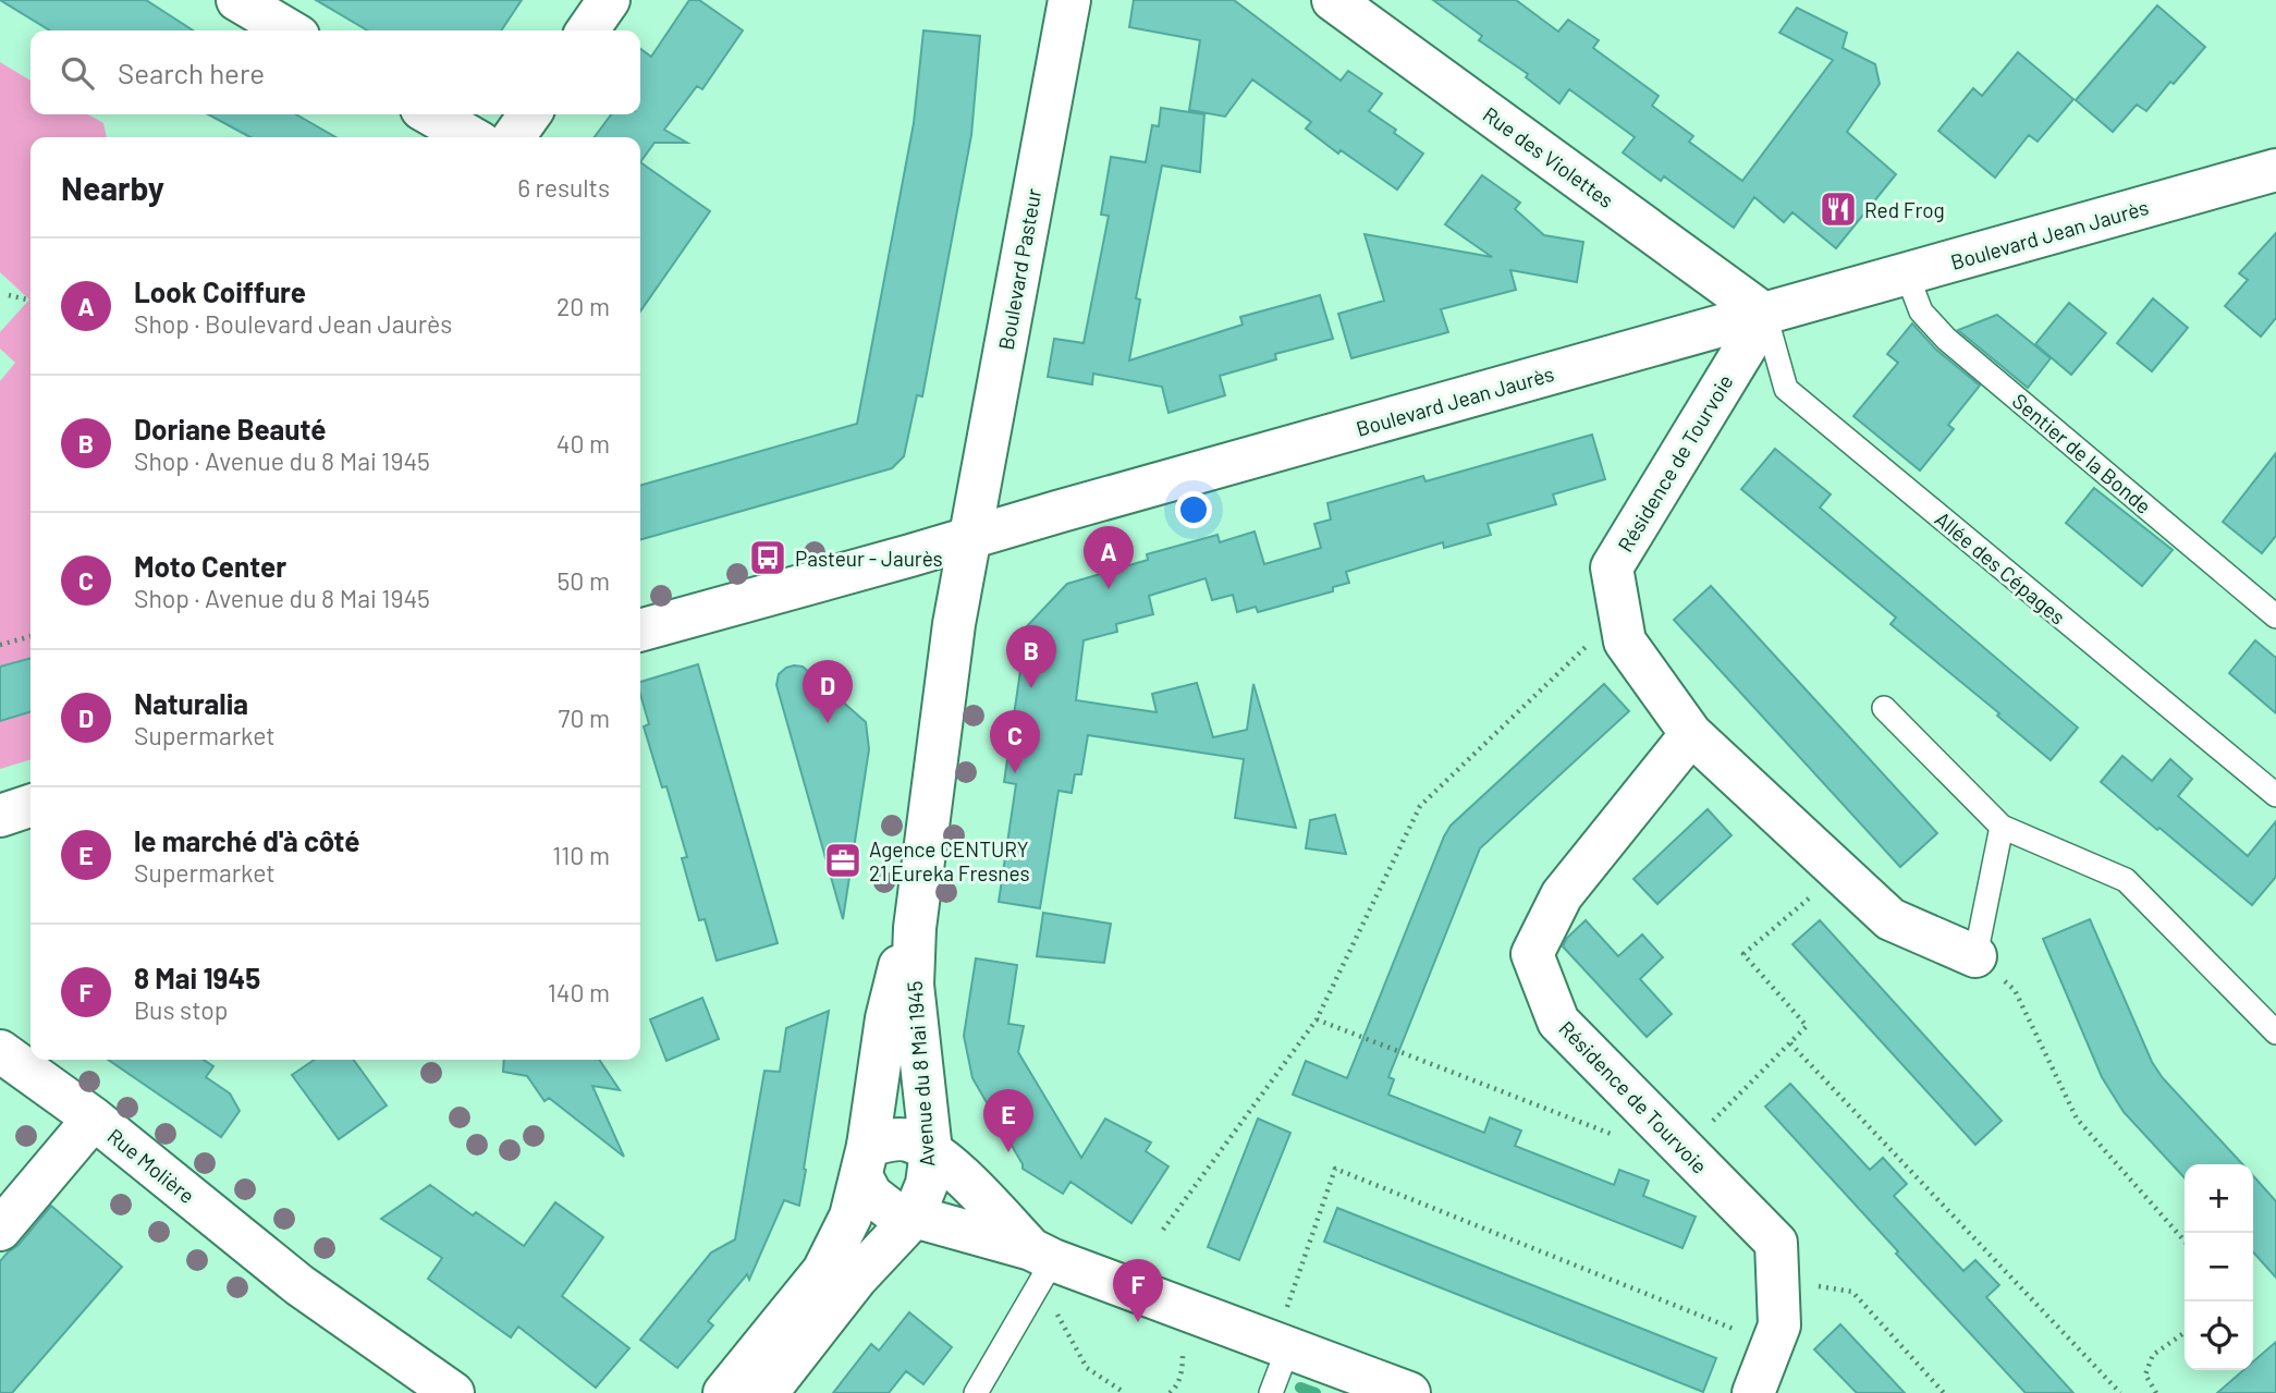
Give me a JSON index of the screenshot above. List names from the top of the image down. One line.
{"streets":{"street":["Rue des Violettes","Boulevard Jean Jaurès","Boulevard Pasteur","Résidence de Tourvoie","Avenue du 8 Mai 1945","Rue Molière"],"lane":["Sentier de la Bonde","Allée des Cépages"]},"crossings":[["Rue des Violettes","Boulevard Jean Jaurès"],["Rue des Violettes","Résidence de Tourvoie"],["Rue des Violettes","Allée des Cépages"],["Boulevard Jean Jaurès","Boulevard Pasteur"],["Boulevard Jean Jaurès","Sentier de la Bonde"],["Boulevard Jean Jaurès","Résidence de Tourvoie"],["Boulevard Jean Jaurès","Allée des Cépages"],["Boulevard Jean Jaurès","Avenue du 8 Mai 1945"],["Boulevard Pasteur","Avenue du 8 Mai 1945"],["Résidence de Tourvoie","Allée des Cépages"]],"places":{"restaurant":["Red Frog"],"bus stop":["Pasteur - Jaurès"],"office":["Agence CENTURY 21 Eureka Fresnes"]},"page":{"search":"Search here","heading":["Nearby","6 results"],"list":[{"mark":"A","name":"Look Coiffure","note":"Shop · Boulevard Jean Jaurès","value":"20 m"},{"mark":"B","name":"Doriane Beauté","note":"Shop · Avenue du 8 Mai 1945","value":"40 m"},{"mark":"C","name":"Moto Center","note":"Shop · Avenue du 8 Mai 1945","value":"50 m"},{"mark":"D","name":"Naturalia","note":"Supermarket","value":"70 m"},{"mark":"E","name":"le marché d'à côté","note":"Supermarket","value":"110 m"},{"mark":"F","name":"8 Mai 1945","note":"Bus stop","value":"140 m"}],"pins":["A","B","D","C","E","F"],"map_buttons":["+","−"]}}
